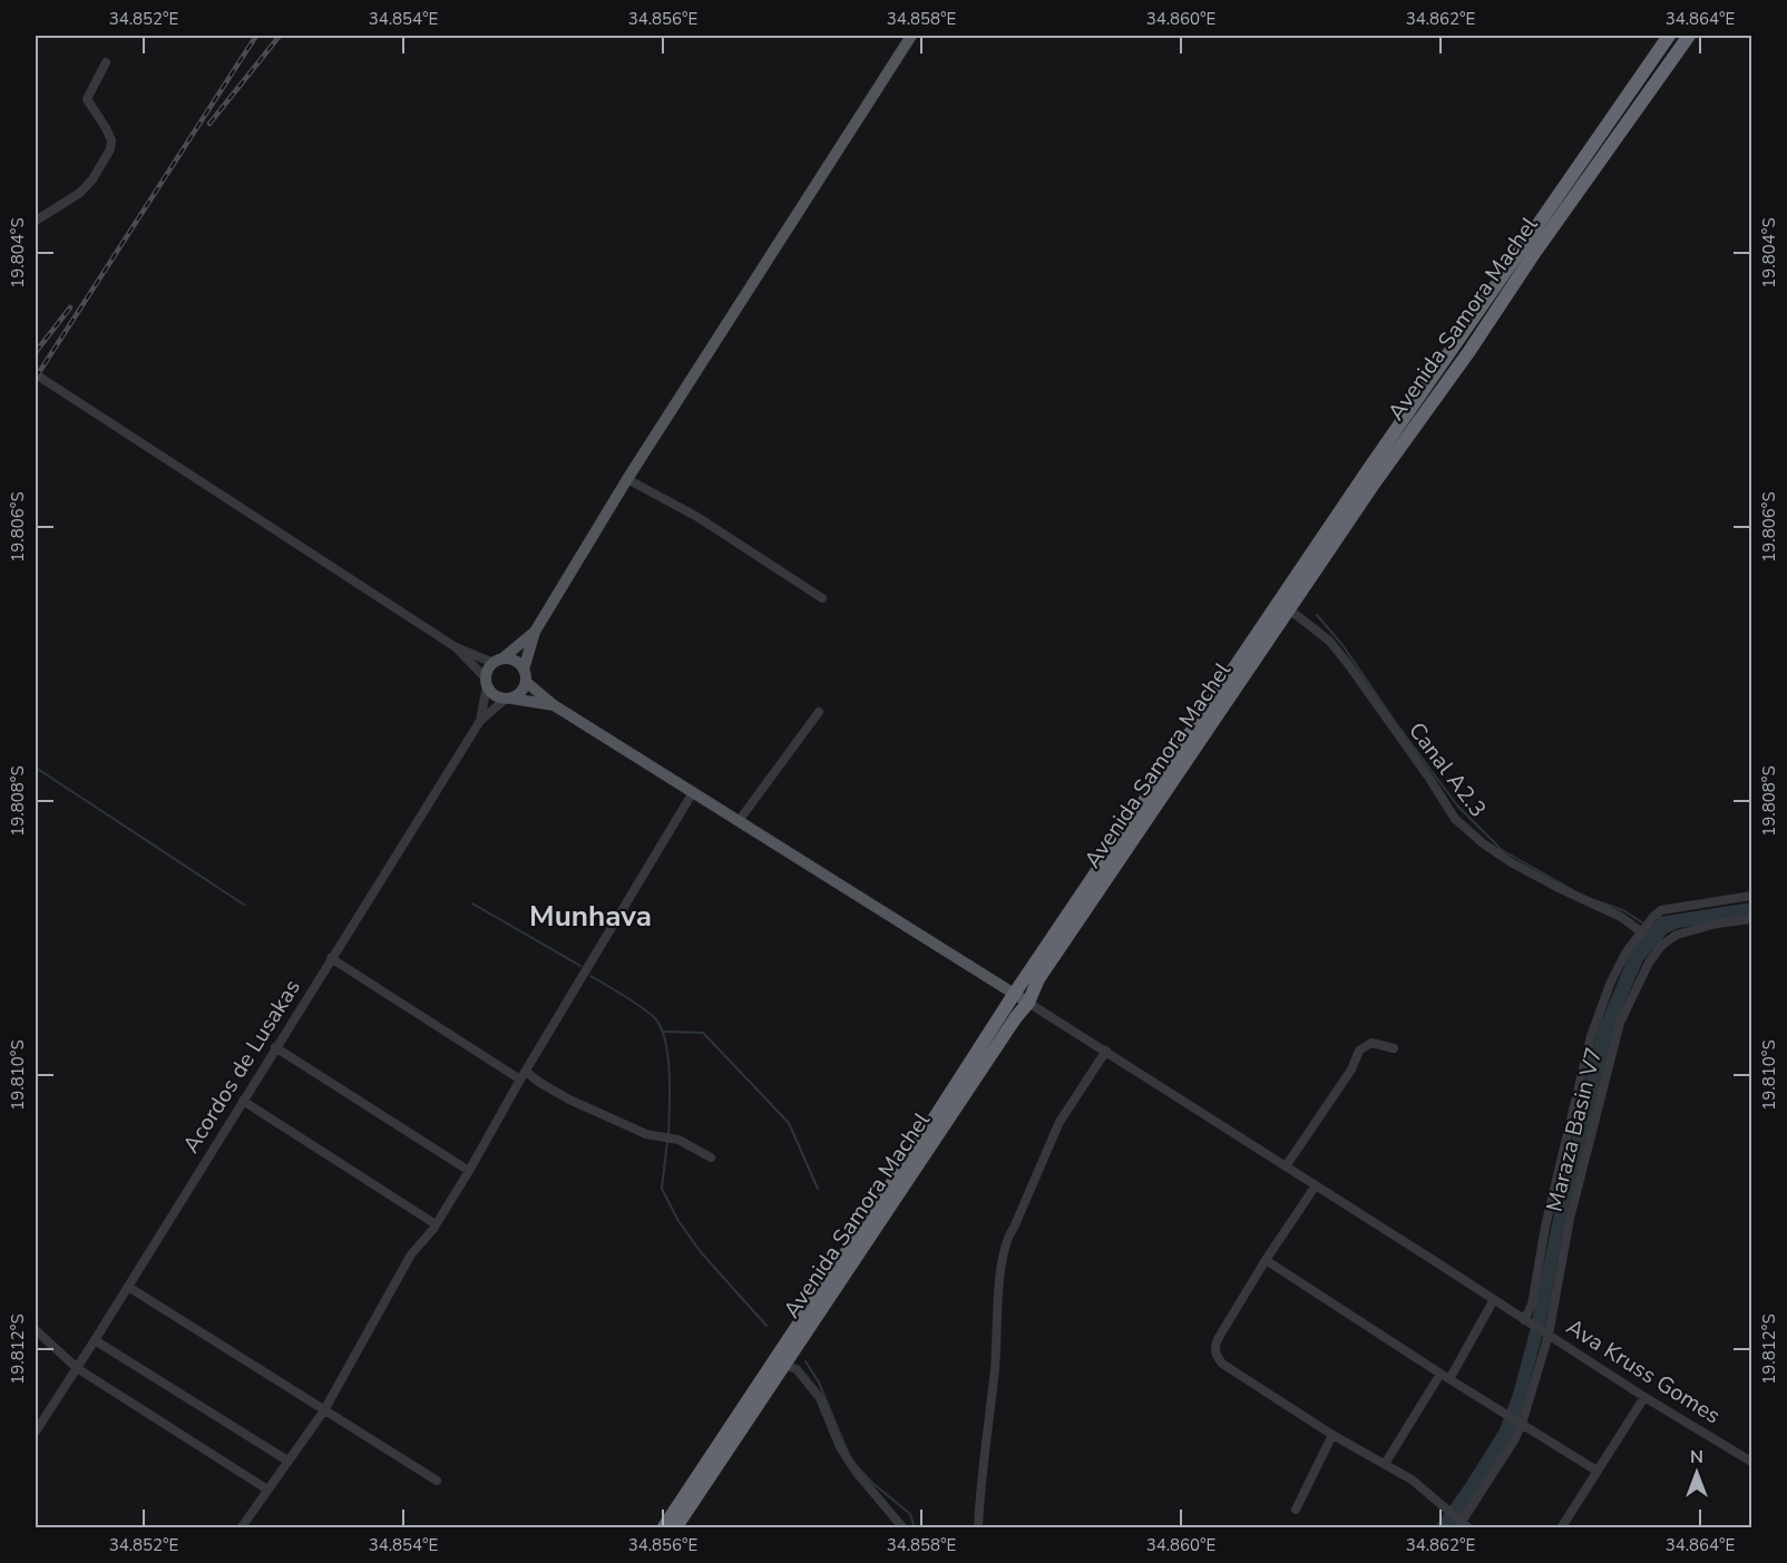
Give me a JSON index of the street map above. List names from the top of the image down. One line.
{"streets":{"highway":["Avenida Samora Machel"],"street":["Canal A2.3","Acordos de Lusakas","Maraza Basin V7","Ava Kruss Gomes"]},"crossings":[["Avenida Samora Machel","Canal A2.3"],["Avenida Samora Machel","Ava Kruss Gomes"],["Maraza Basin V7","Ava Kruss Gomes"]],"districts":["Munhava"],"north":"top","coordinates":["34.852°E","34.854°E","34.856°E","34.858°E","34.860°E","34.862°E","34.864°E","19.804°S","19.806°S","19.808°S","19.810°S","19.812°S"]}
